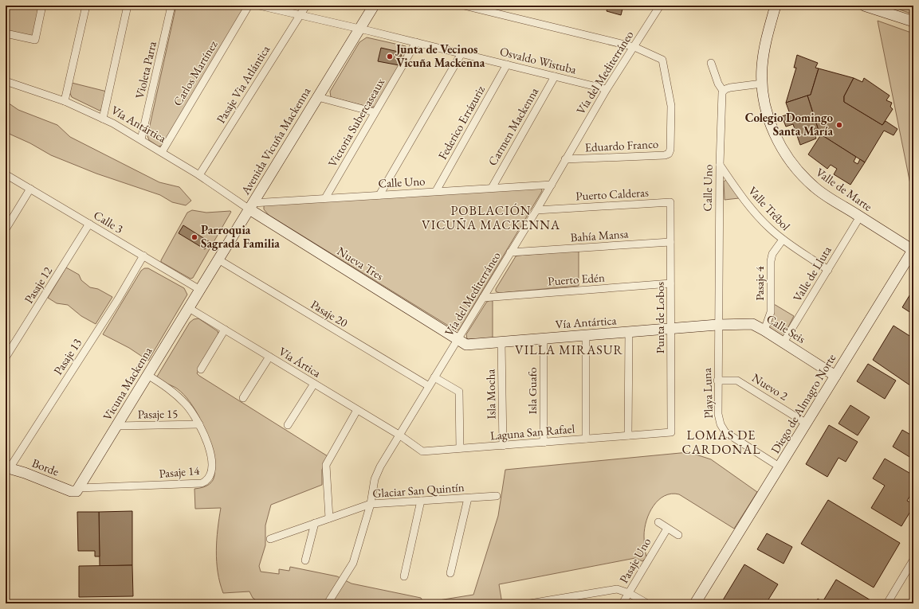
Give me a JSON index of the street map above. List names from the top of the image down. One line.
{"streets":{"street":["Osvaldo Wistuba","Violeta Parra","Vía del Mediterráneo","Carlos Martínez","Pasaje Via Atlántica","Victoria Subercaseaux","Federico Errázuriz","Vía Antártica","Carmen Mackenna","Avenida Vicuña Mackenna","Eduardo Franco","Calle Uno","Valle de Marte","Puerto Calderas","Valle Trébol","Calle 3","Bahía Mansa","Nueva Tres","Valle de Lluta","Puerto Edén","Pasaje 4","Pasaje 12","Pasaje 20","Punta de Lobos","Calle Seis","Pasaje 13","Vía Ártica","Vicuna Mackenna","Nuevo 2","Isla Guafo","Playa Luna","Isla Mocha","Diego de Almagro Norte","Pasaje 15","Laguna San Rafael","Borde","Pasaje 14","Glaciar San Quintín","Pasaje Uno"]},"crossings":[["Osvaldo Wistuba","Vía del Mediterráneo"],["Osvaldo Wistuba","Pasaje Via Atlántica"],["Osvaldo Wistuba","Victoria Subercaseaux"],["Osvaldo Wistuba","Federico Errázuriz"],["Osvaldo Wistuba","Carmen Mackenna"],["Osvaldo Wistuba","Avenida Vicuña Mackenna"],["Violeta Parra","Vía Antártica"],["Vía del Mediterráneo","Vía Antártica"],["Vía del Mediterráneo","Eduardo Franco"],["Vía del Mediterráneo","Calle Uno"],["Vía del Mediterráneo","Puerto Calderas"],["Vía del Mediterráneo","Bahía Mansa"],["Vía del Mediterráneo","Nueva Tres"],["Vía del Mediterráneo","Puerto Edén"],["Vía del Mediterráneo","Pasaje 20"],["Vía del Mediterráneo","Vía Ártica"],["Vía del Mediterráneo","Laguna San Rafael"],["Vía del Mediterráneo","Glaciar San Quintín"],["Carlos Martínez","Vía Antártica"],["Pasaje Via Atlántica","Vía Antártica"],["Victoria Subercaseaux","Calle Uno"],["Federico Errázuriz","Calle Uno"],["Vía Antártica","Avenida Vicuña Mackenna"],["Vía Antártica","Calle Uno"],["Vía Antártica","Nueva Tres"],["Vía Antártica","Punta de Lobos"],["Vía Antártica","Calle Seis"],["Vía Antártica","Isla Guafo"],["Vía Antártica","Playa Luna"],["Vía Antártica","Isla Mocha"],["Carmen Mackenna","Calle Uno"],["Avenida Vicuña Mackenna","Calle Uno"],["Avenida Vicuña Mackenna","Calle 3"],["Avenida Vicuña Mackenna","Nueva Tres"],["Avenida Vicuña Mackenna","Pasaje 20"],["Avenida Vicuña Mackenna","Vicuna Mackenna"],["Calle Uno","Valle Trébol"],["Calle Uno","Nueva Tres"],["Calle Uno","Calle Seis"],["Calle Uno","Playa Luna"],["Valle de Marte","Valle de Lluta"],["Valle de Marte","Diego de Almagro Norte"],["Puerto Calderas","Punta de Lobos"],["Valle Trébol","Valle de Lluta"],["Valle Trébol","Pasaje 4"],["Calle 3","Pasaje 12"],["Calle 3","Pasaje 13"],["Calle 3","Vicuna Mackenna"],["Bahía Mansa","Punta de Lobos"],["Valle de Lluta","Calle Seis"],["Puerto Edén","Punta de Lobos"],["Pasaje 4","Calle Seis"],["Punta de Lobos","Laguna San Rafael"],["Calle Seis","Playa Luna"],["Calle Seis","Diego de Almagro Norte"],["Pasaje 13","Borde"],["Vía Ártica","Vicuna Mackenna"],["Vía Ártica","Laguna San Rafael"],["Vicuna Mackenna","Pasaje 15"],["Vicuna Mackenna","Borde"],["Vicuna Mackenna","Pasaje 14"],["Nuevo 2","Playa Luna"],["Nuevo 2","Diego de Almagro Norte"],["Isla Guafo","Laguna San Rafael"],["Playa Luna","Diego de Almagro Norte"],["Isla Mocha","Laguna San Rafael"],["Pasaje 15","Pasaje 14"],["Borde","Pasaje 14"]],"districts":["POBLACIÓN VICUÑA MACKENNA","VILLA MIRASUR","LOMAS DE CARDONAL"],"places":["Junta de Vecinos Vicuña Mackenna","Colegio Domingo Santa María","Parroquia Sagrada Familia"]}
